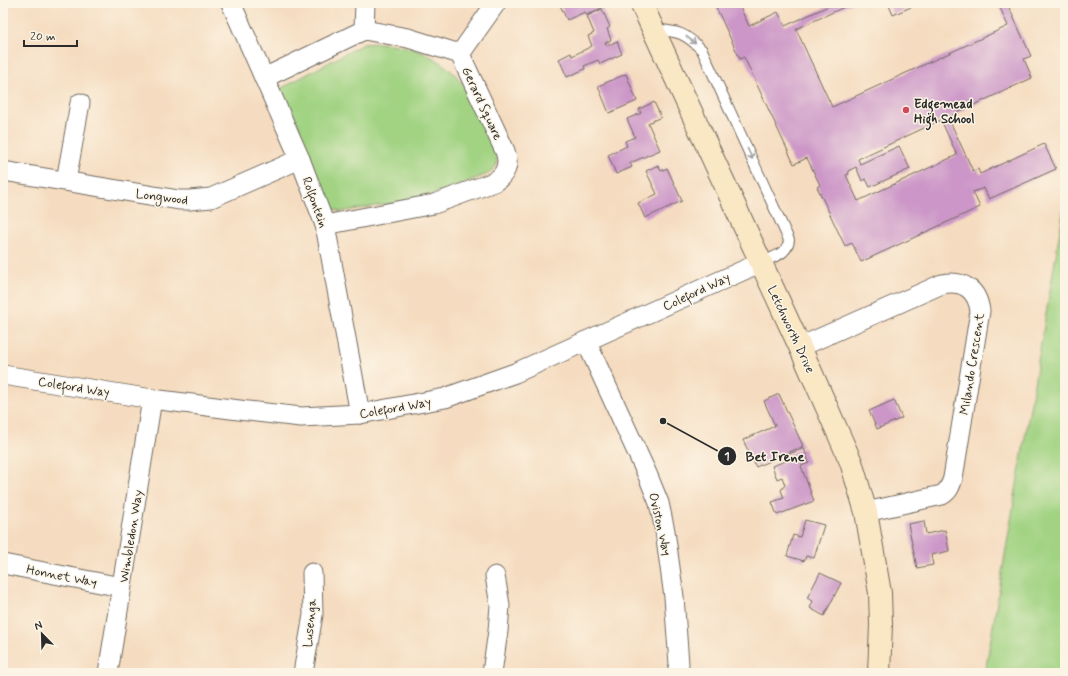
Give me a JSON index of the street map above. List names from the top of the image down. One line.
{"streets":{"street":["Gerard Square","Longwood","Rolfontein","Coleford Way","Letchworth Drive","Milando Crescent","Oviston Way","Wimbledon Way","Honnet Way","Lusenga"]},"crossings":[["Gerard Square","Rolfontein"],["Longwood","Rolfontein"],["Rolfontein","Coleford Way"],["Coleford Way","Letchworth Drive"],["Coleford Way","Oviston Way"],["Coleford Way","Wimbledon Way"],["Letchworth Drive","Milando Crescent"],["Wimbledon Way","Honnet Way"]],"places":["Edgemead High School","Bet Irene"],"scale_bar":"20 m","north":"top left"}
